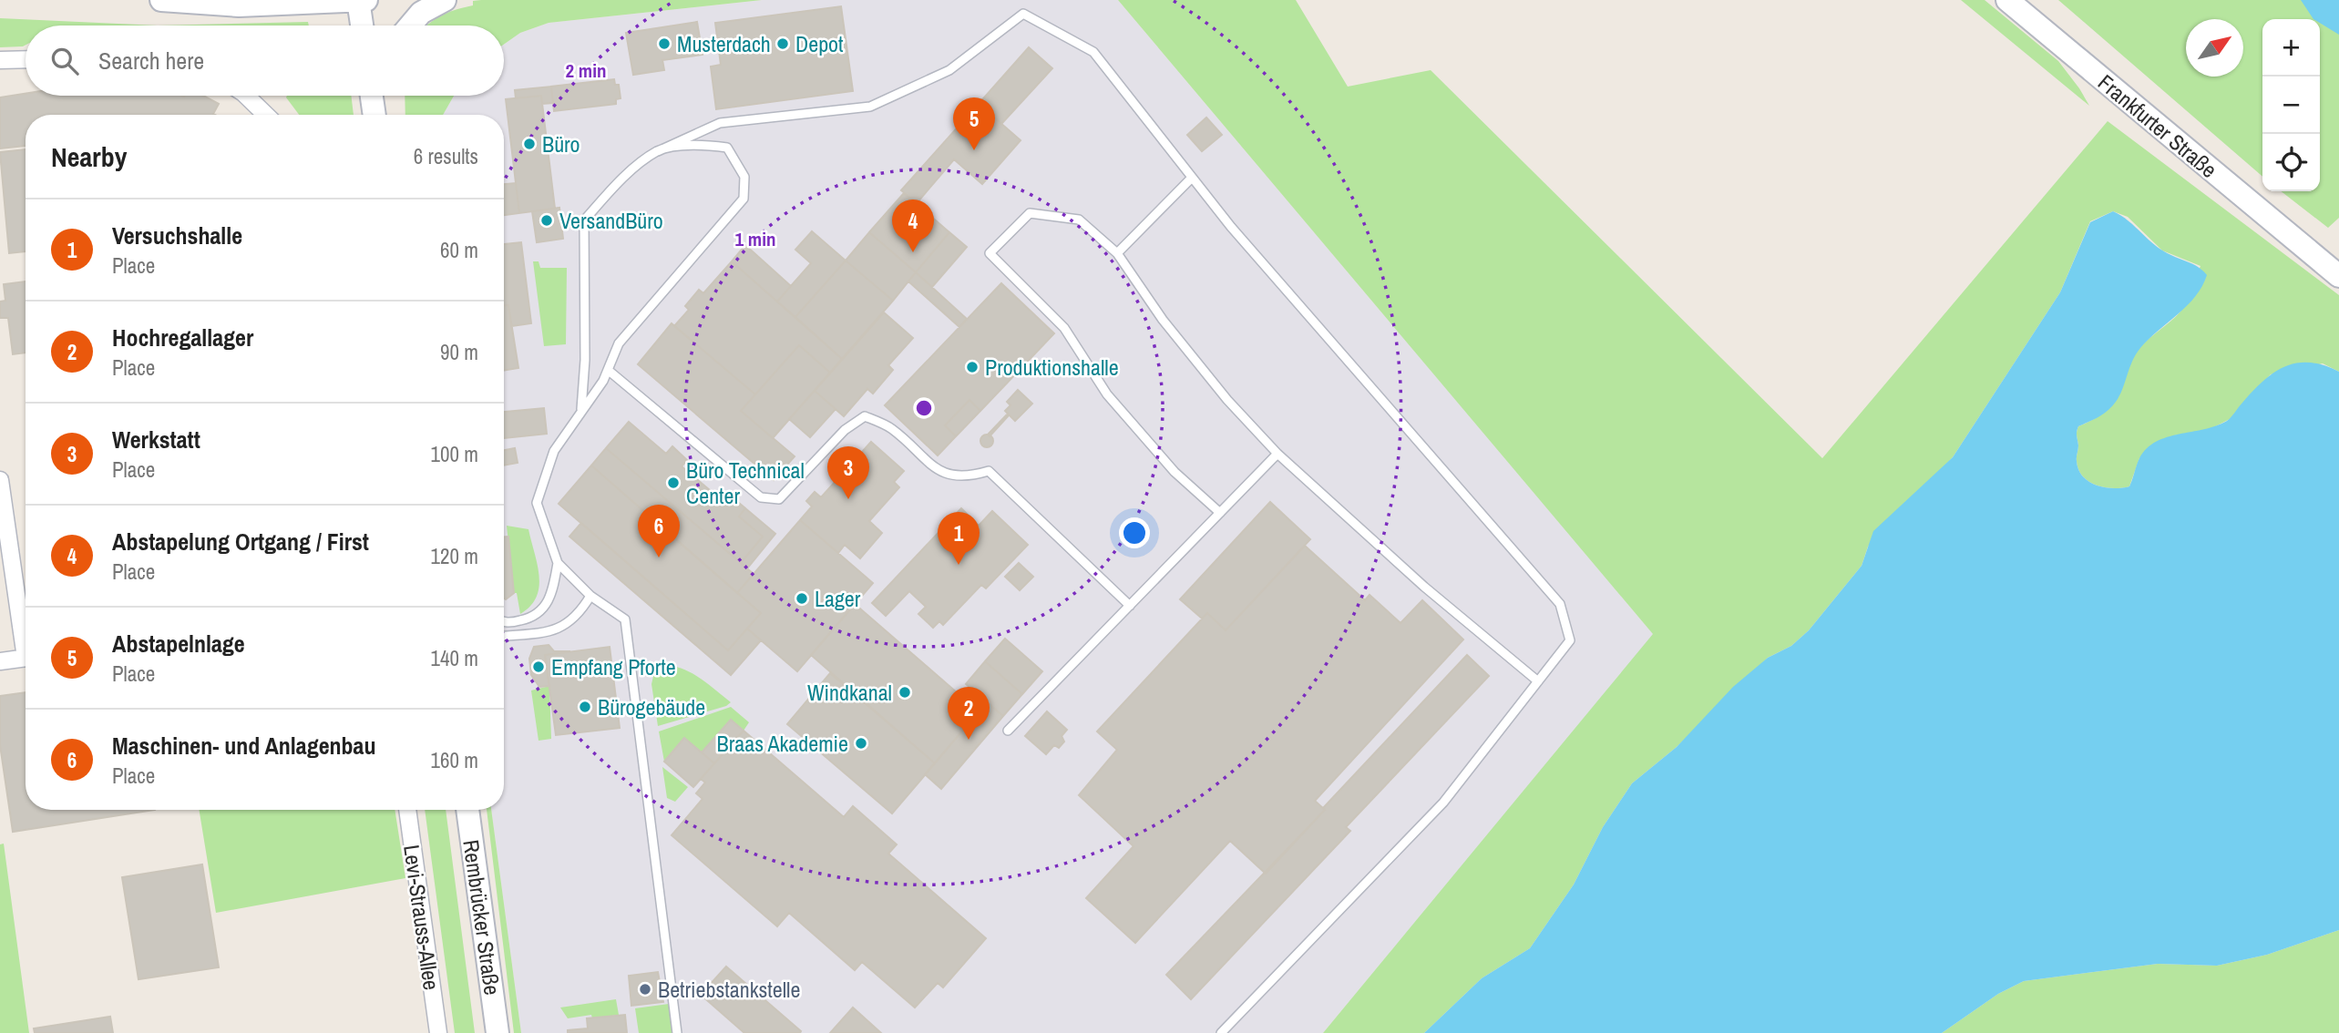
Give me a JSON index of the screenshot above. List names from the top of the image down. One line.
{"streets":{"main road":["Frankfurter Straße","Rembrücker Straße"],"street":["Levi-Strauss-Allee"]},"places":["Musterdach","Depot","Büro","VersandBüro","Produktionshalle","Büro Technical Center","Lager","Empfang Pforte","Windkanal","Bürogebäude","Braas Akademie","Betriebstankstelle"],"north":"top right","page":{"map_buttons":["+","−"],"search":"Search here","pins":["5","4","3","6","1","2"],"heading":["Nearby","6 results"],"list":[{"mark":"1","name":"Versuchshalle","note":"Place","value":"60 m"},{"mark":"2","name":"Hochregallager","note":"Place","value":"90 m"},{"mark":"3","name":"Werkstatt","note":"Place","value":"100 m"},{"mark":"4","name":"Abstapelung Ortgang / First","note":"Place","value":"120 m"},{"mark":"5","name":"Abstapelnlage","note":"Place","value":"140 m"},{"mark":"6","name":"Maschinen- und Anlagenbau","note":"Place","value":"160 m"}]},"rings":["2 min","1 min"]}
